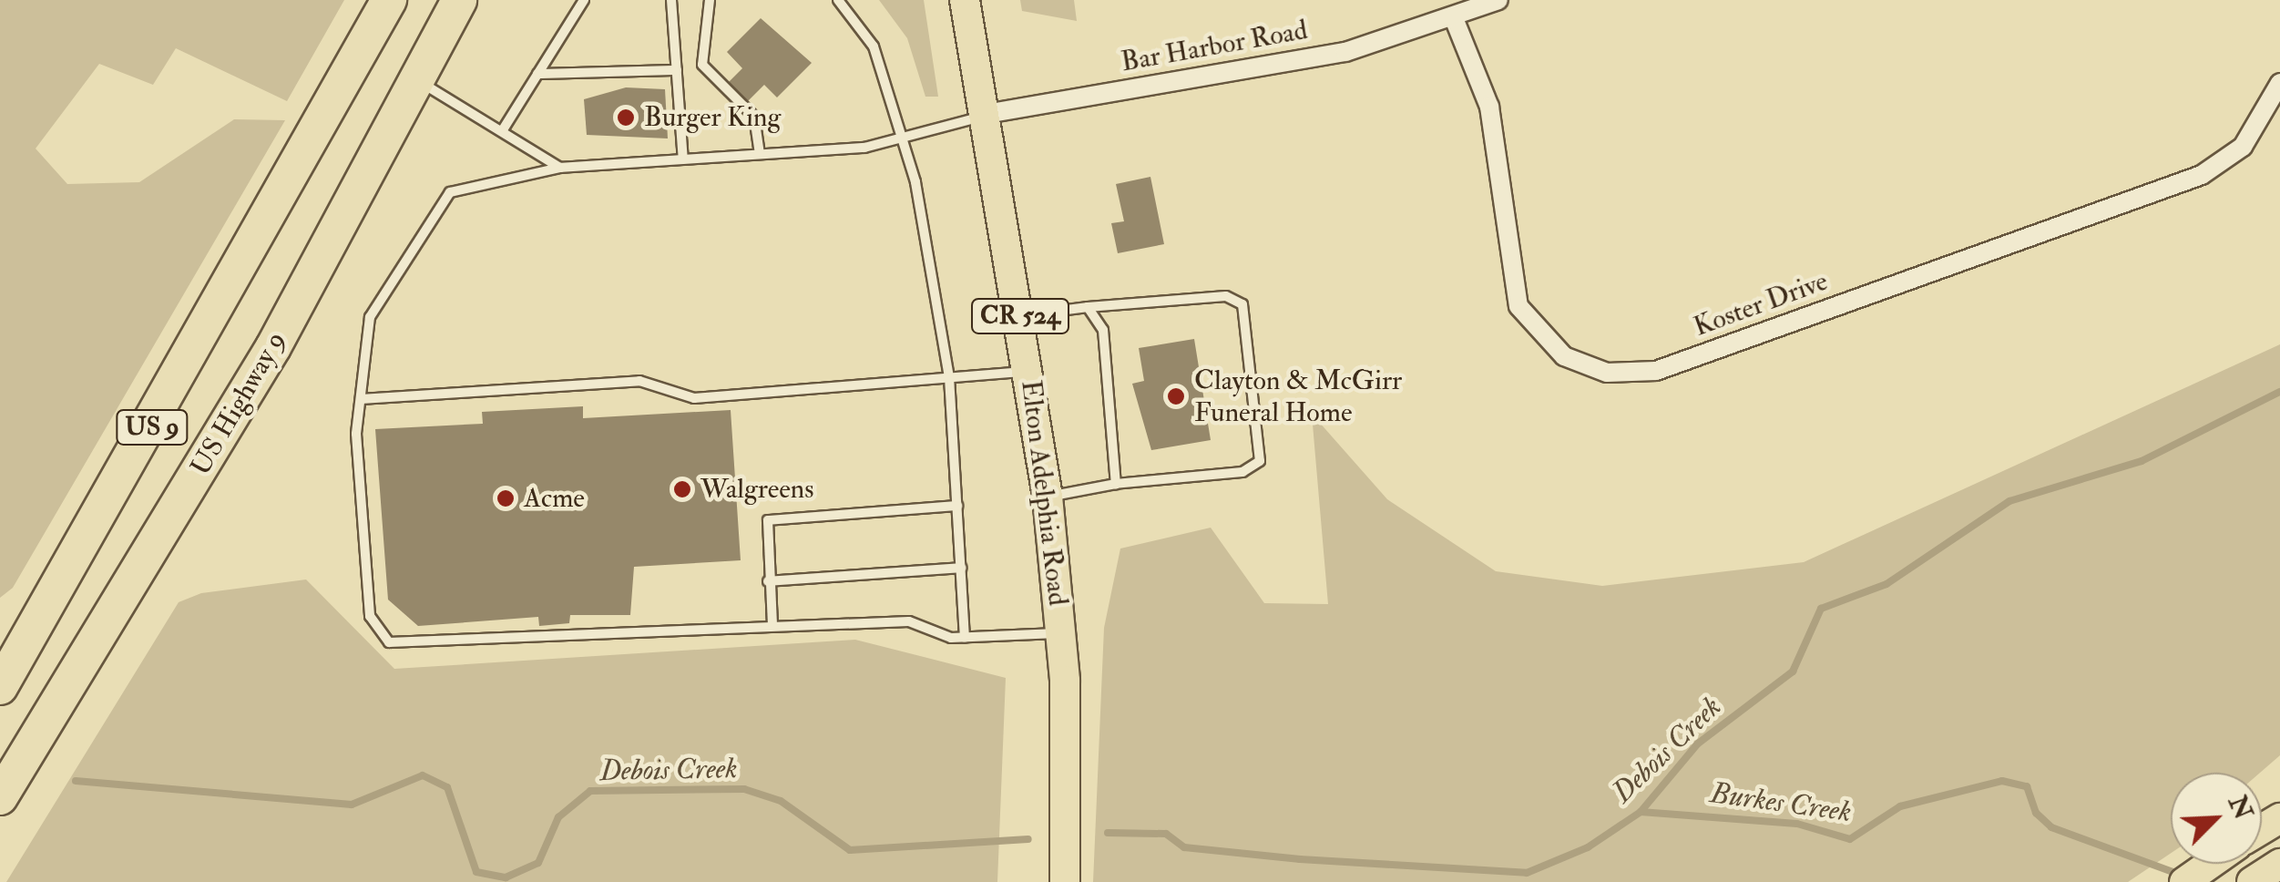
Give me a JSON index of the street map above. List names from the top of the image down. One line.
{"streets":{"highway":["US Highway 9","US 9"],"main road":["CR 524","Elton Adelphia Road"],"street":["Bar Harbor Road","Koster Drive"]},"crossings":[["Bar Harbor Road","Koster Drive"],["Bar Harbor Road","Elton Adelphia Road"]],"water":["Debois Creek","Burkes Creek"],"places":["Burger King","Clayton & McGirr Funeral Home","Walgreens","Acme"],"north":"top right"}
